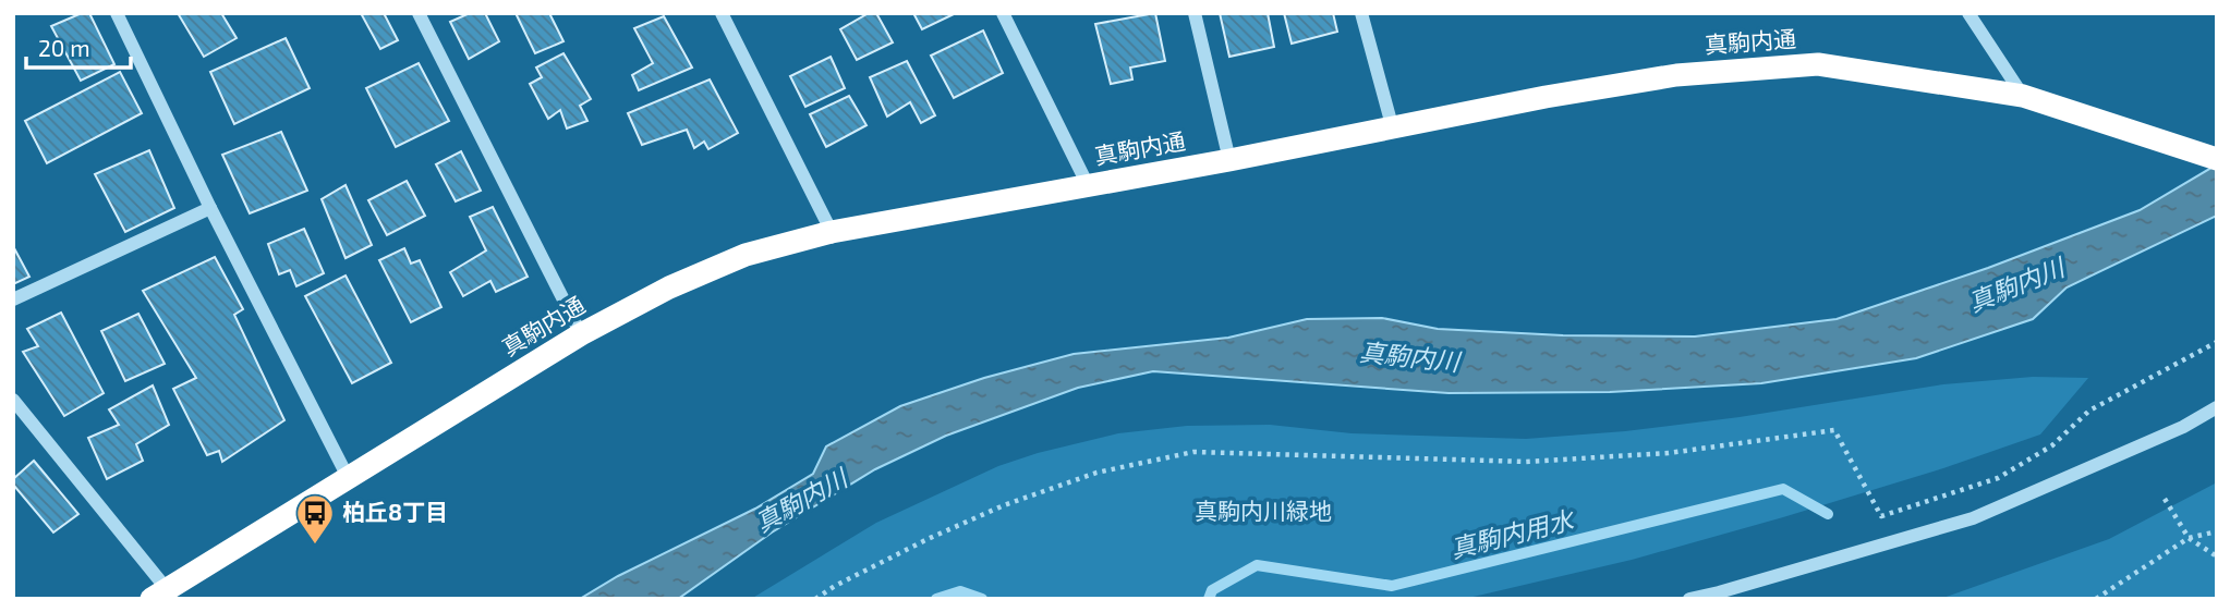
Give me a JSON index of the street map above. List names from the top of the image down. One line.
{"streets":{"highway":["真駒内通"]},"water":["真駒内川","真駒内用水"],"parks":["真駒内川緑地"],"places":{"bus stop":["柏丘8丁目"]},"scale_bar":"20 m"}
